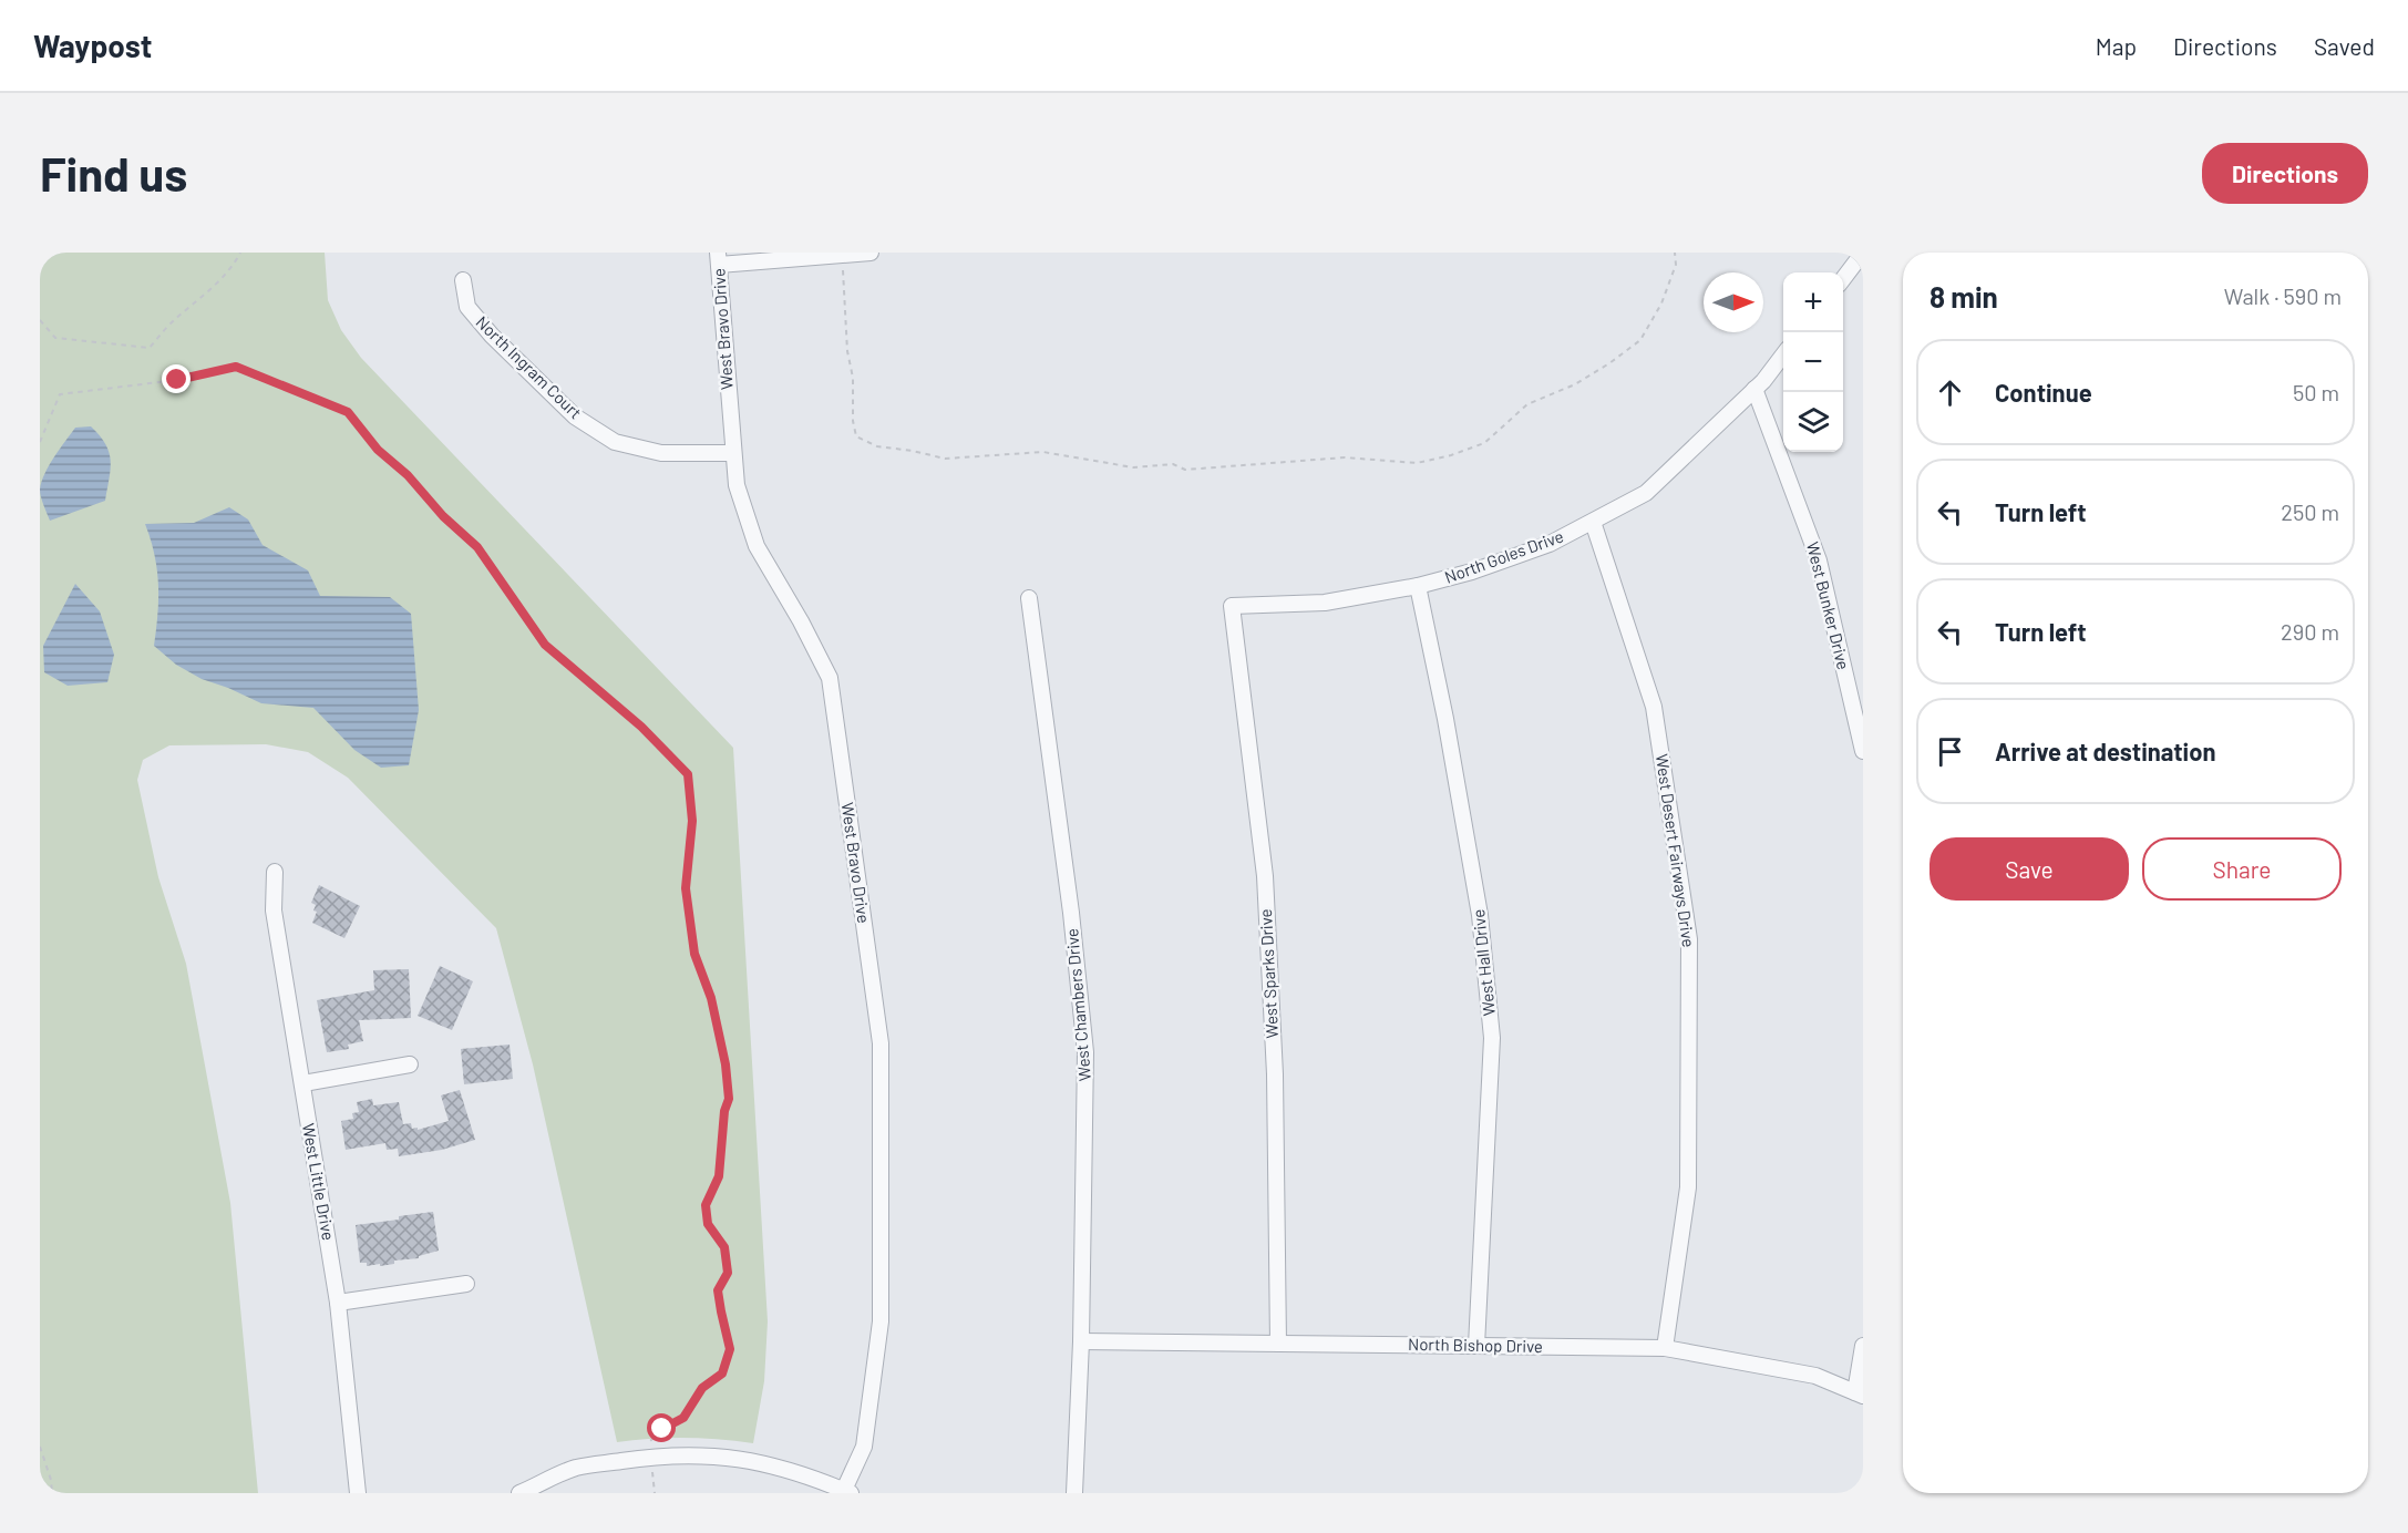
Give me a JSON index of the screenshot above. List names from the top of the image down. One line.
{"streets":{"street":["West Bravo Drive","North Ingram Court","North Goles Drive","West Bunker Drive","West Desert Fairways Drive","West Hall Drive","West Sparks Drive","West Chambers Drive","West Little Drive","North Bishop Drive"]},"crossings":[["West Bravo Drive","North Ingram Court"],["North Goles Drive","West Bunker Drive"],["North Goles Drive","West Desert Fairways Drive"],["North Goles Drive","West Hall Drive"],["North Goles Drive","West Sparks Drive"],["West Desert Fairways Drive","North Bishop Drive"],["West Hall Drive","North Bishop Drive"],["West Sparks Drive","North Bishop Drive"],["West Chambers Drive","North Bishop Drive"]],"north":"right","page":{"header":"Waypost","nav":["Map","Directions","Saved"],"buttons":["Directions",["Save","Share"]],"title":"Find us","heading":["8 min","Walk · 590 m"],"map_buttons":["+","−"],"list":[["Continue","50 m"],["Turn left","250 m"],["Turn left","290 m"],"Arrive at destination"]}}
